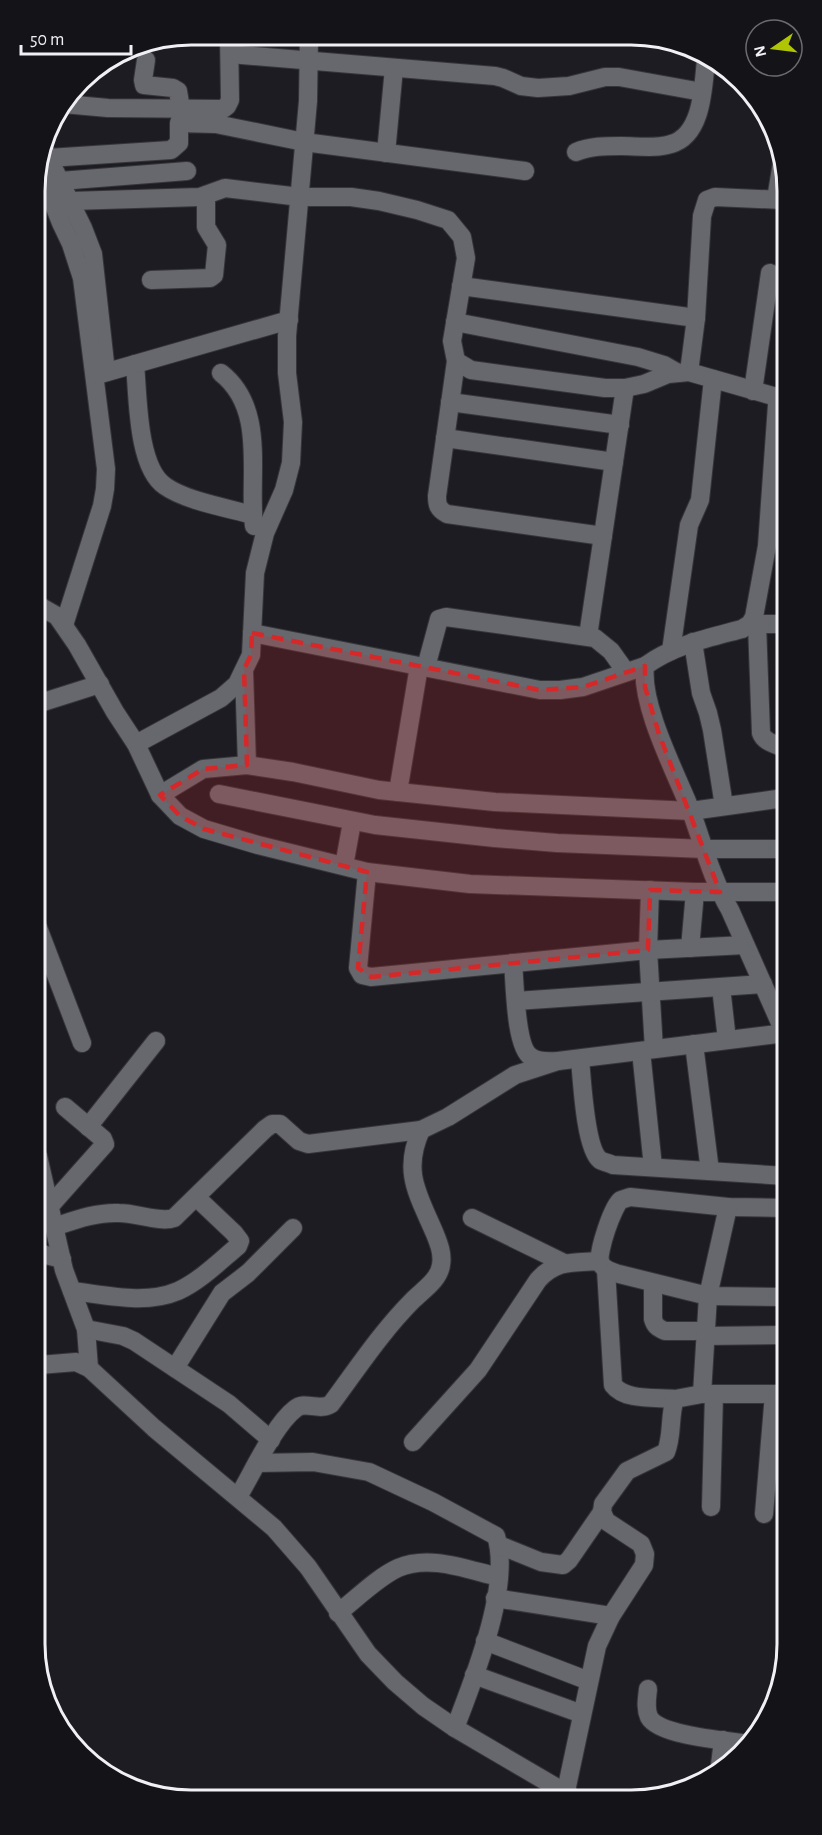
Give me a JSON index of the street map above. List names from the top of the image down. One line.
{"scale_bar":"50 m","north":"left"}
